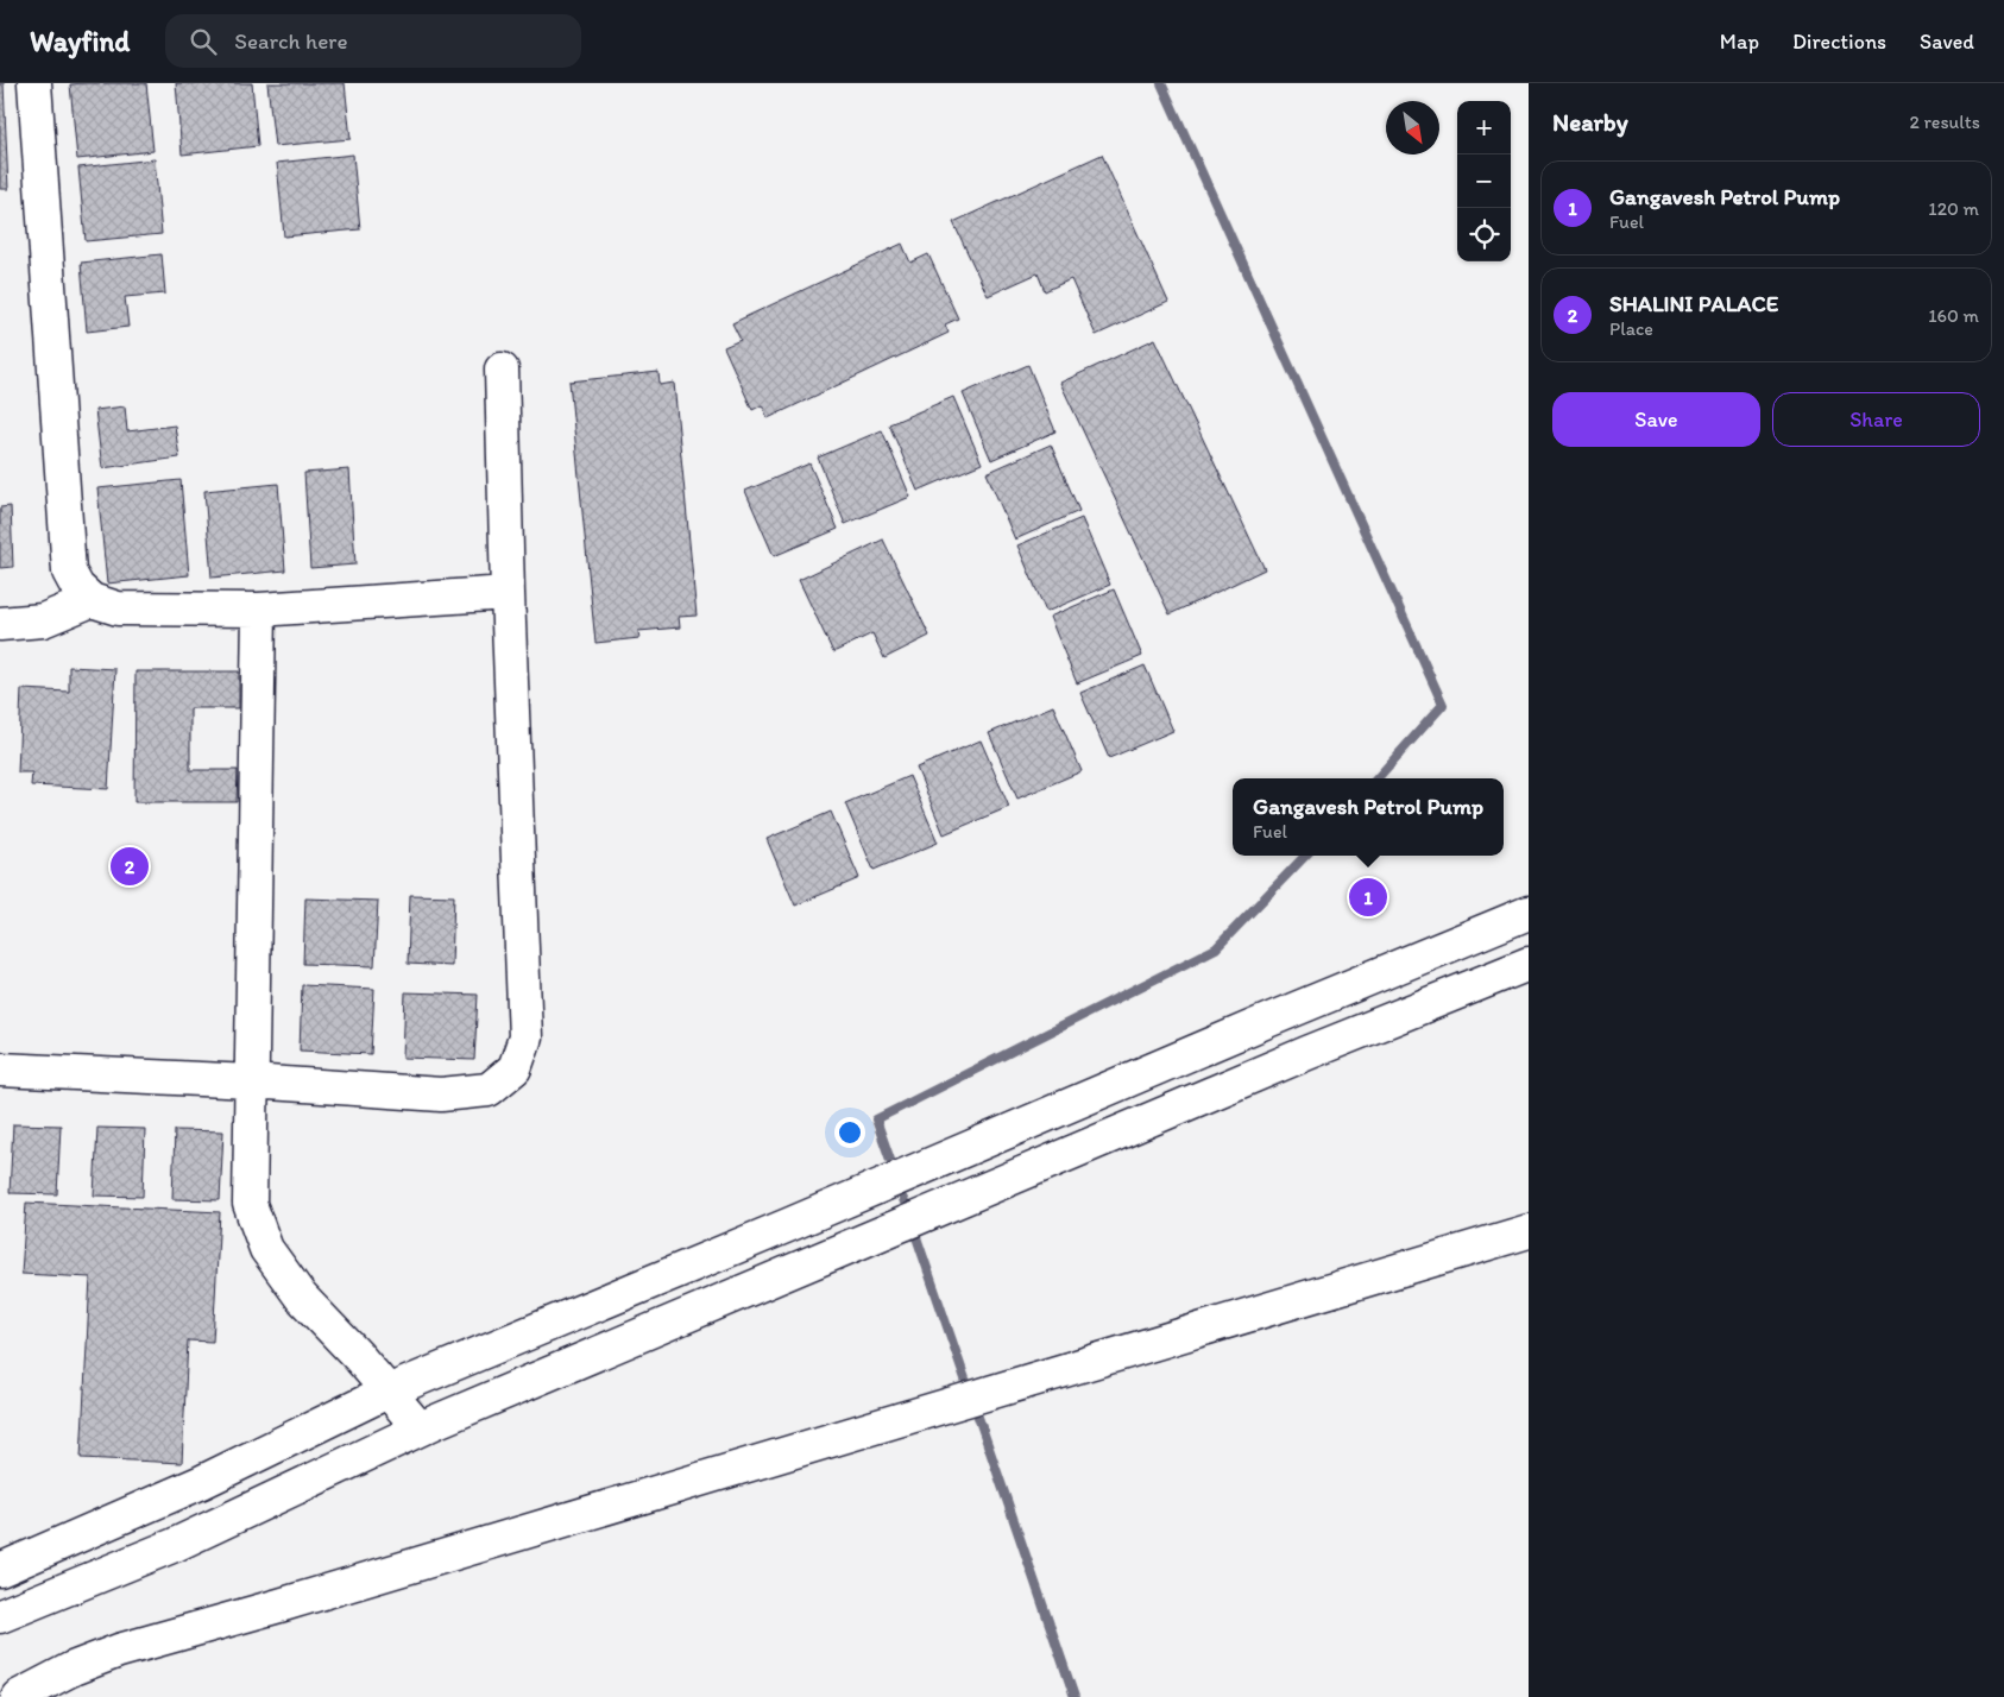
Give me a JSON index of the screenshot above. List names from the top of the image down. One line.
{"north":"bottom right","page":{"header":"Wayfind","search":"Search here","nav":["Map","Directions","Saved"],"heading":["Nearby","2 results"],"map_buttons":["+","−"],"list":[{"mark":"1","name":"Gangavesh Petrol Pump","note":"Fuel","value":"120 m"},{"mark":"2","name":"SHALINI PALACE","note":"Place","value":"160 m"}],"buttons":["Save","Share"],"popup":["Gangavesh Petrol Pump","Fuel"],"pins":["2","1"]}}
